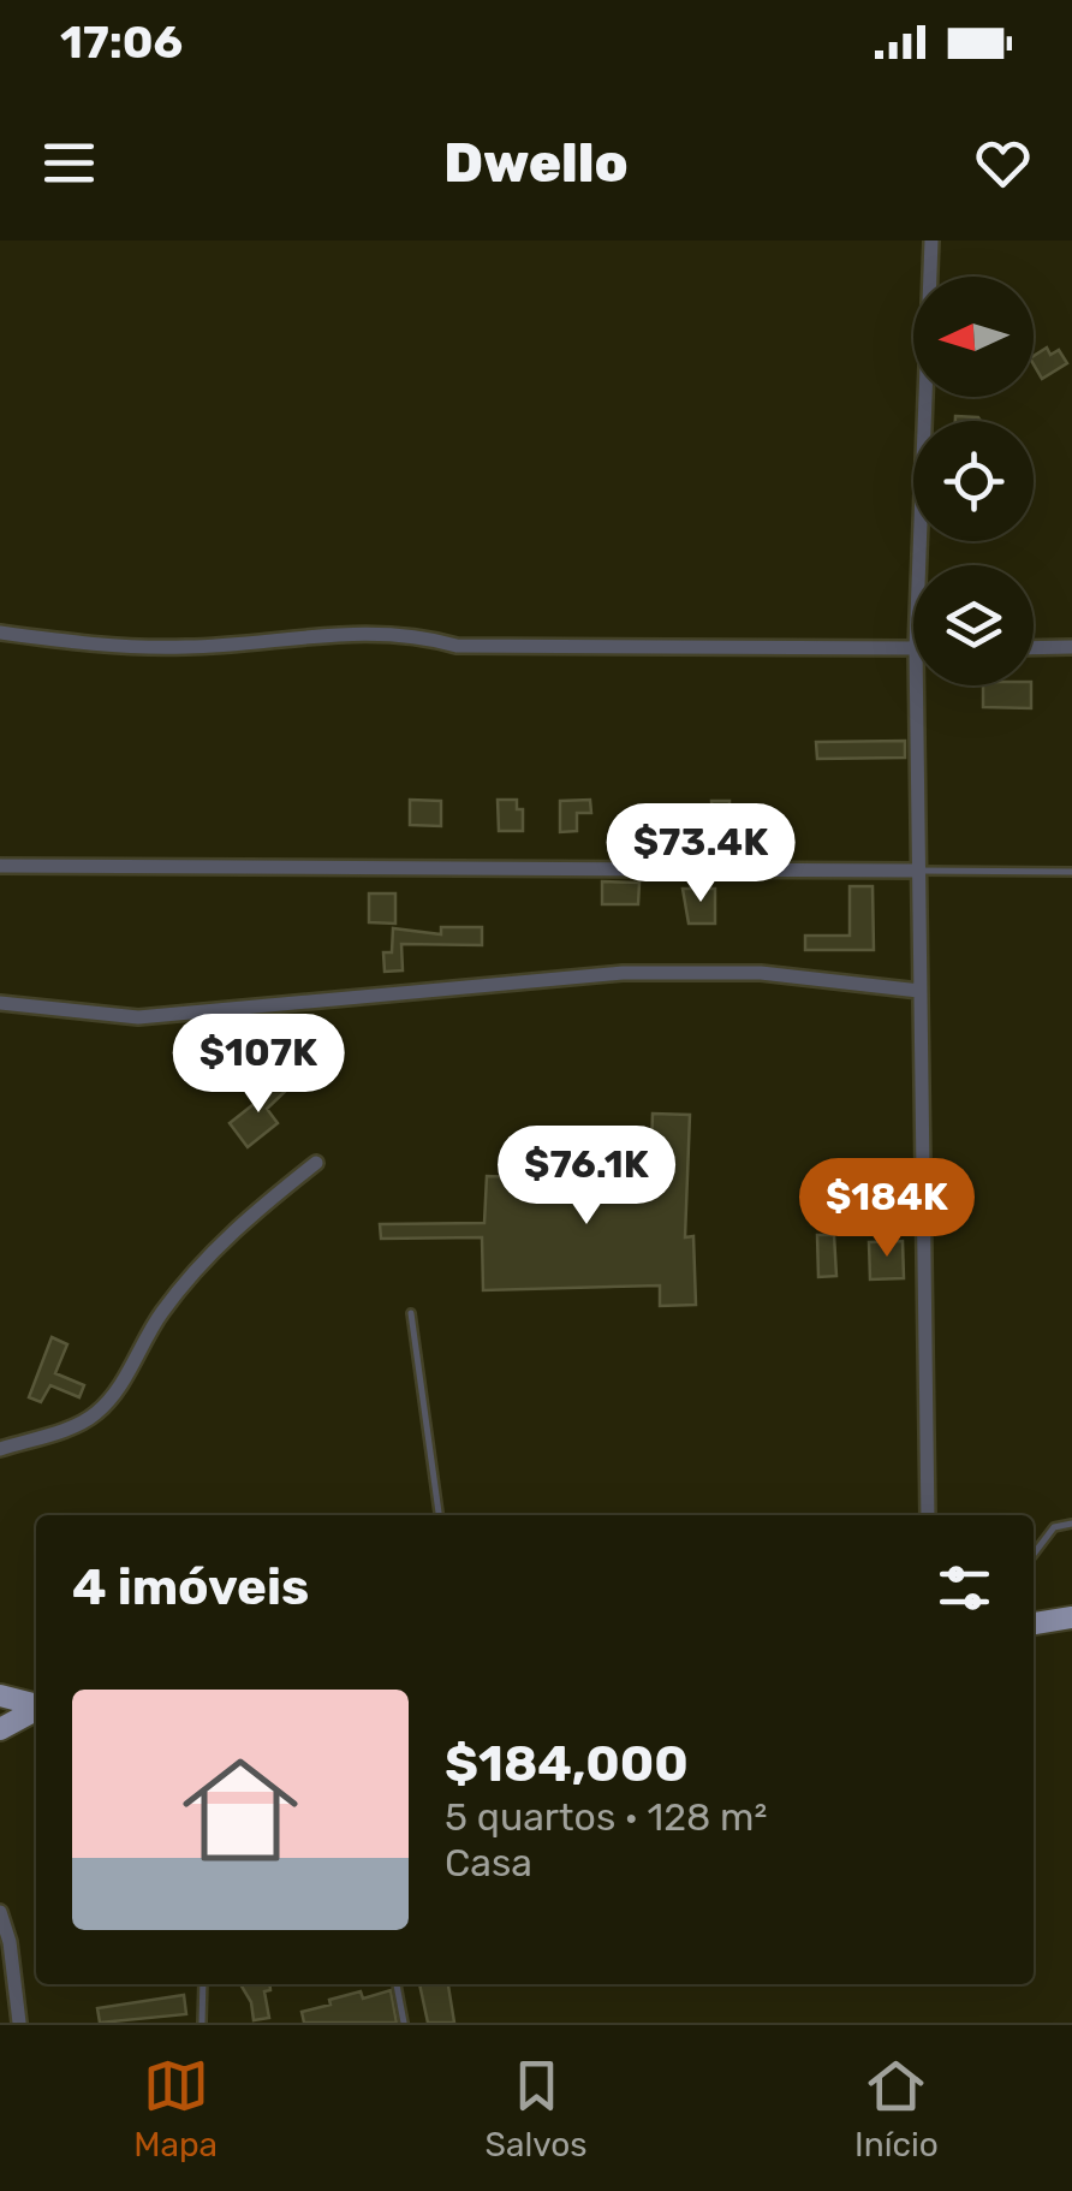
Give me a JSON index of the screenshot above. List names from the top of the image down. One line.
{"north":"left","page":{"status":"17:06","header":"Dwello","price":["$73.4K","$107K","$76.1K","$184K"],"heading":"4 imóveis","list":[{"name":"$184,000","note":"5 quartos · 128 m² · Casa"}],"tabs":["Mapa","Salvos","Início"]}}
